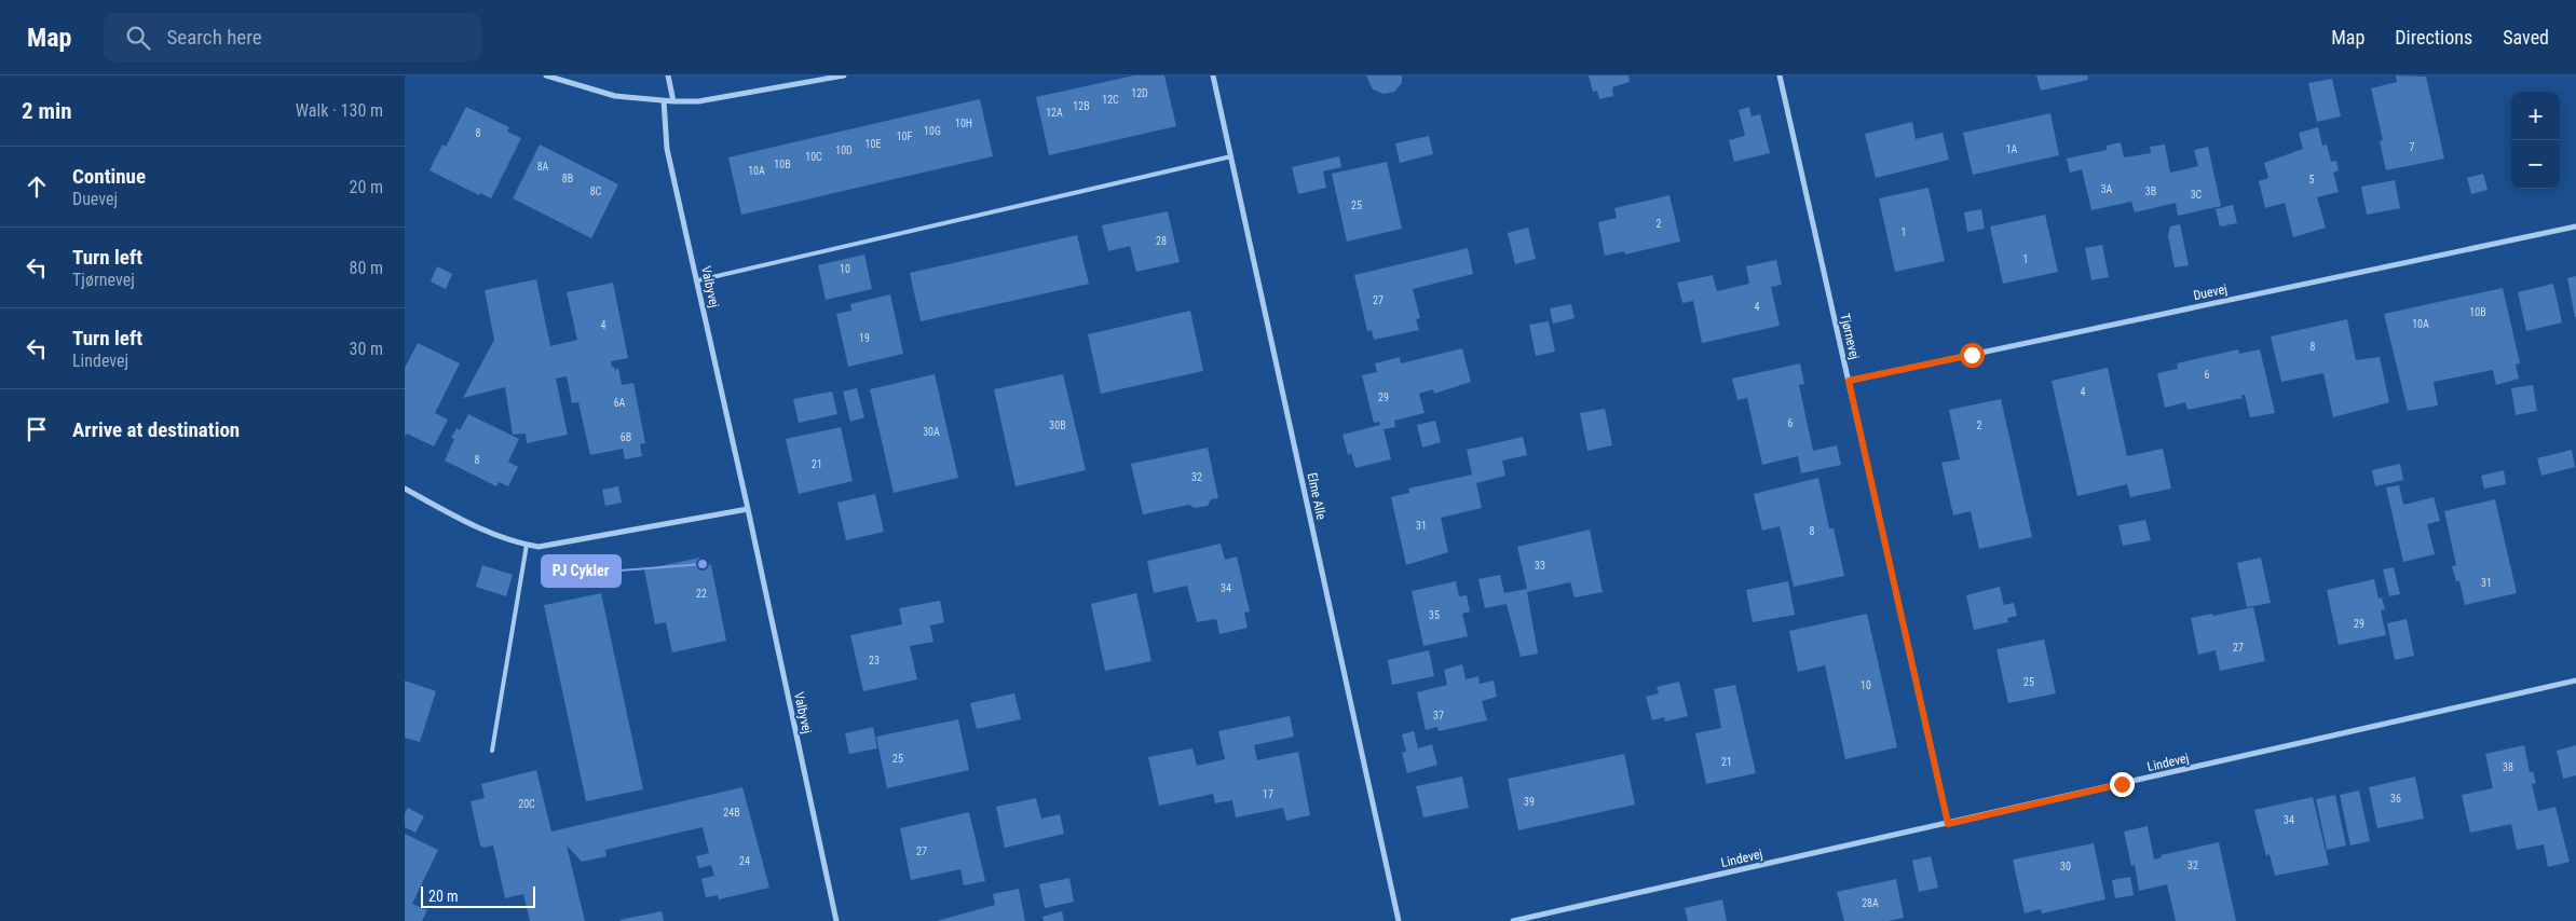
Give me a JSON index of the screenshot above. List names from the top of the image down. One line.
{"streets":{"street":["Valbyvej","Duevej","Tjørnevej","Elme Alle","Lindevej"]},"crossings":[["Duevej","Tjørnevej"],["Tjørnevej","Lindevej"]],"places":["PJ Cykler"],"house_numbers":["12D","12C","12B","12A","10H","10G","8","10F","10E","7","1A","10D","10C","10B","8A","10A","8B","5","3A","8C","3B","3C","25","2","1","28","1","10","27","4","10B","10A","4","19","8","6","4","29","6A","6","30B","2","30A","6B","8","21","32","31","8","33","31","34","22","35","29","27","23","25","10","37","25","21","38","17","36","39","20C","24B","34","27","24","32","30","28A"],"scale_bar":"20 m","page":{"header":"Map","search":"Search here","nav":["Map","Directions","Saved"],"heading":["2 min","Walk · 130 m"],"map_buttons":["+","−"],"list":[["Continue","Duevej","20 m"],["Turn left","Tjørnevej","80 m"],["Turn left","Lindevej","30 m"],"Arrive at destination"],"scale":"20 m"}}
